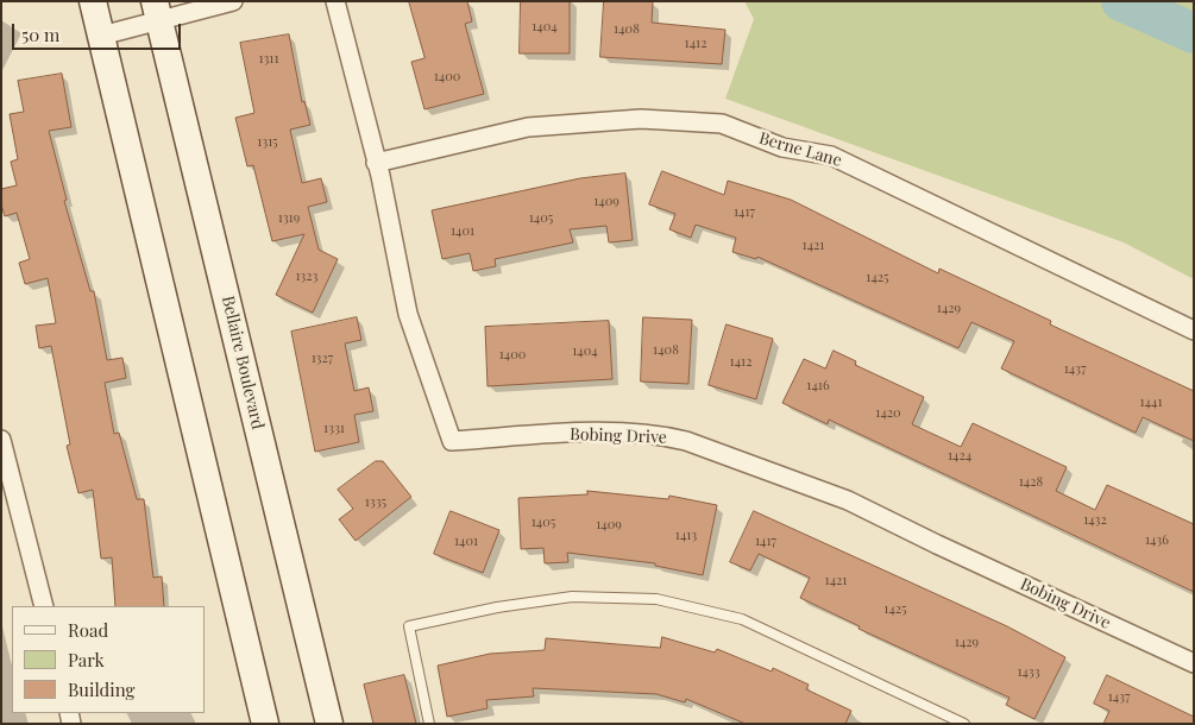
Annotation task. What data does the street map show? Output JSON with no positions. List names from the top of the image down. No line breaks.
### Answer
{"streets":{"main road":["Bellaire Boulevard"],"street":["Berne Lane","Bobing Drive"]},"crossings":[["Berne Lane","Bobing Drive"]],"house_numbers":["1404","1408","1412","1311","1400","1315","1409","1417","1319","1405","1401","1421","1323","1425","1429","1408","1404","1400","1327","1412","1437","1416","1441","1420","1331","1424","1428","1335","1432","1405","1409","1413","1436","1401","1417","1421","1425","1429","1433","1437"],"legend":["Road","Park","Building"],"scale_bar":"50 m"}
